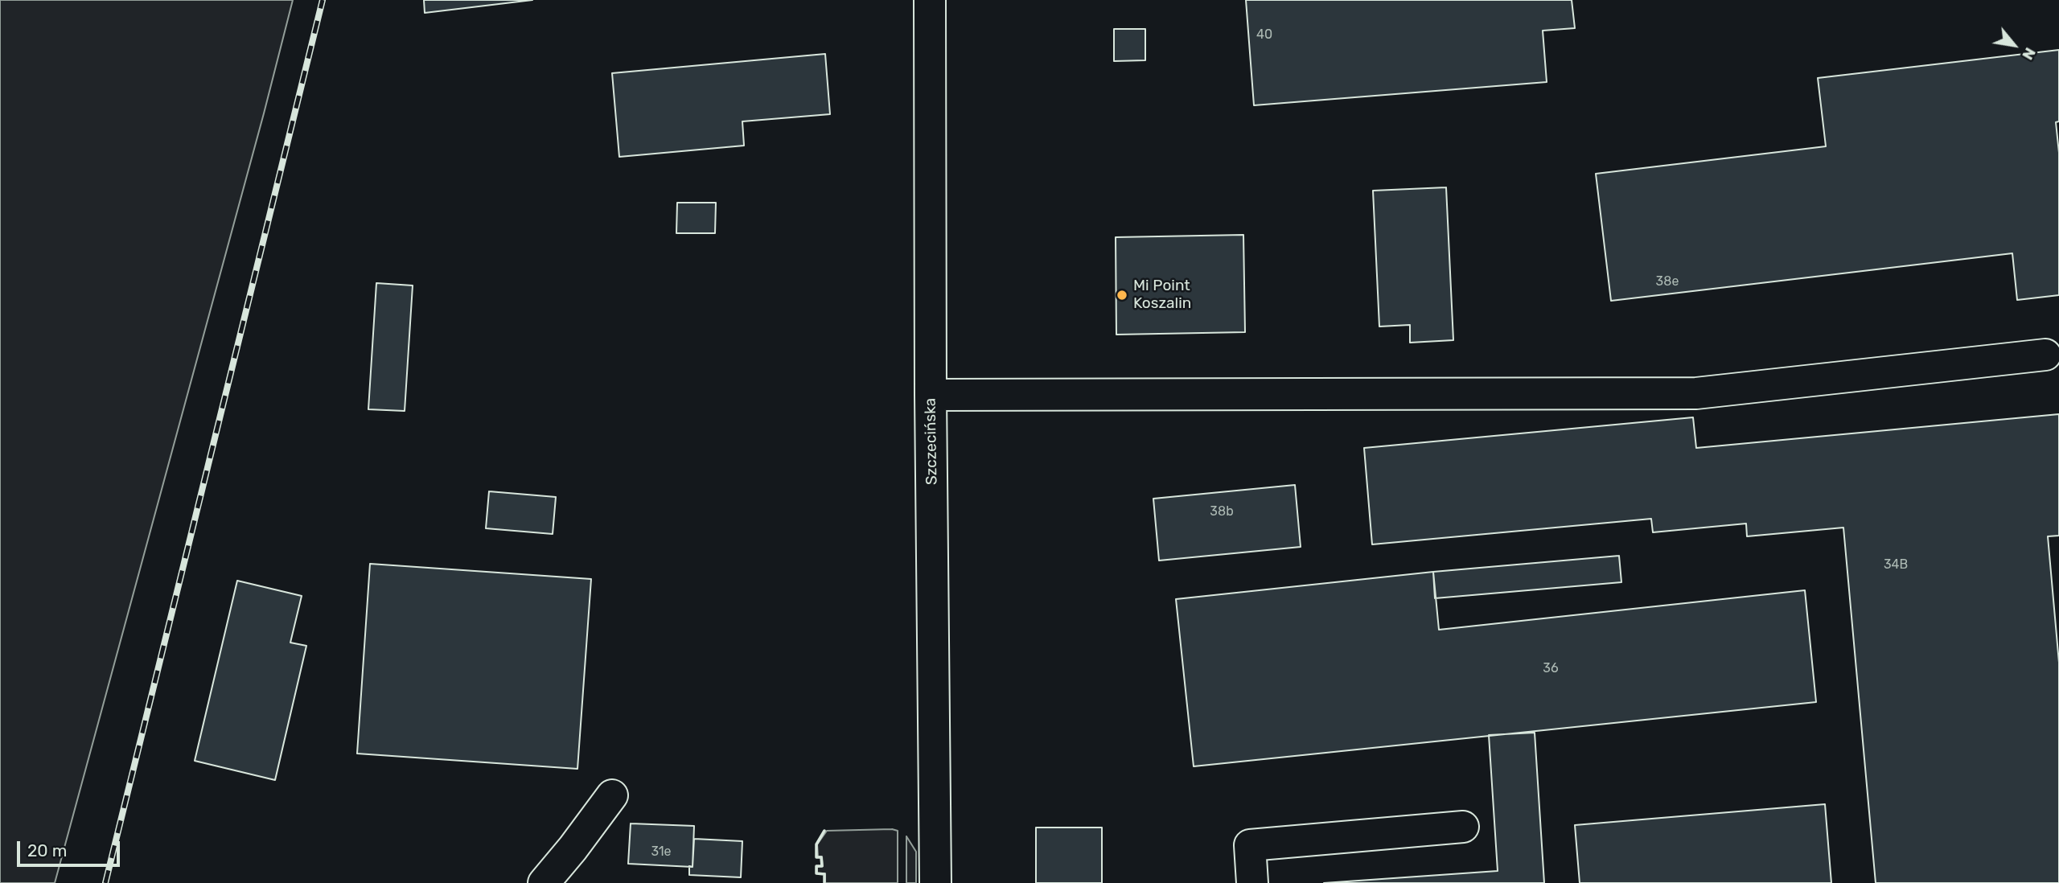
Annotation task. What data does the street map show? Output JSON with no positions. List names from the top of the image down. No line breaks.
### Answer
{"streets":{"street":["Szczecińska"]},"places":["Mi Point Koszalin"],"house_numbers":["40","38e","38b","34B","36","31e"],"scale_bar":"20 m","north":"bottom right"}
